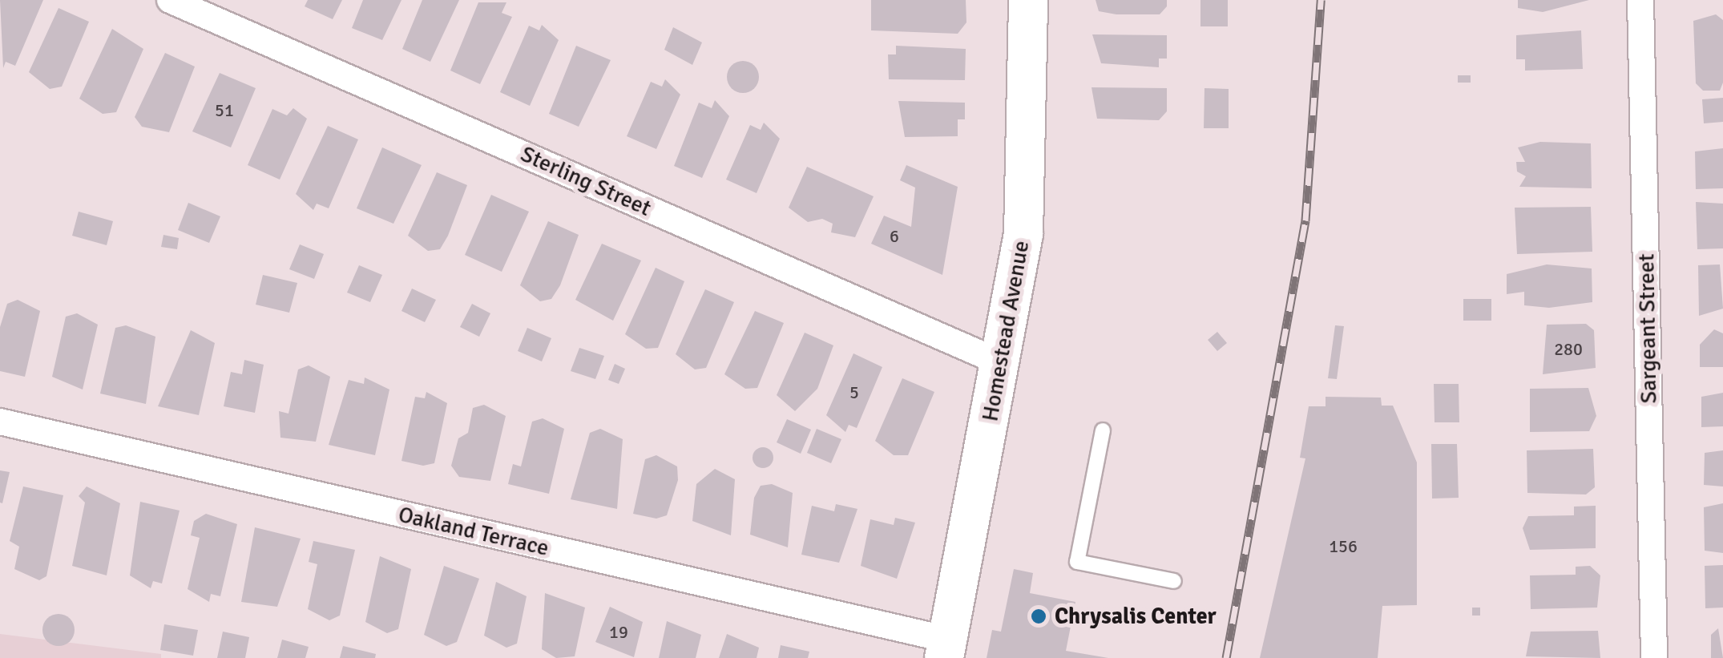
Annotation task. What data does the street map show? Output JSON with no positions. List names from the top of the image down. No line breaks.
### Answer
{"streets":{"main road":["Homestead Avenue"],"street":["Sterling Street","Sargeant Street","Oakland Terrace"]},"crossings":[["Sterling Street","Homestead Avenue"],["Homestead Avenue","Oakland Terrace"]],"places":["Chrysalis Center"],"house_numbers":["51","6","280","5","156","19"]}
